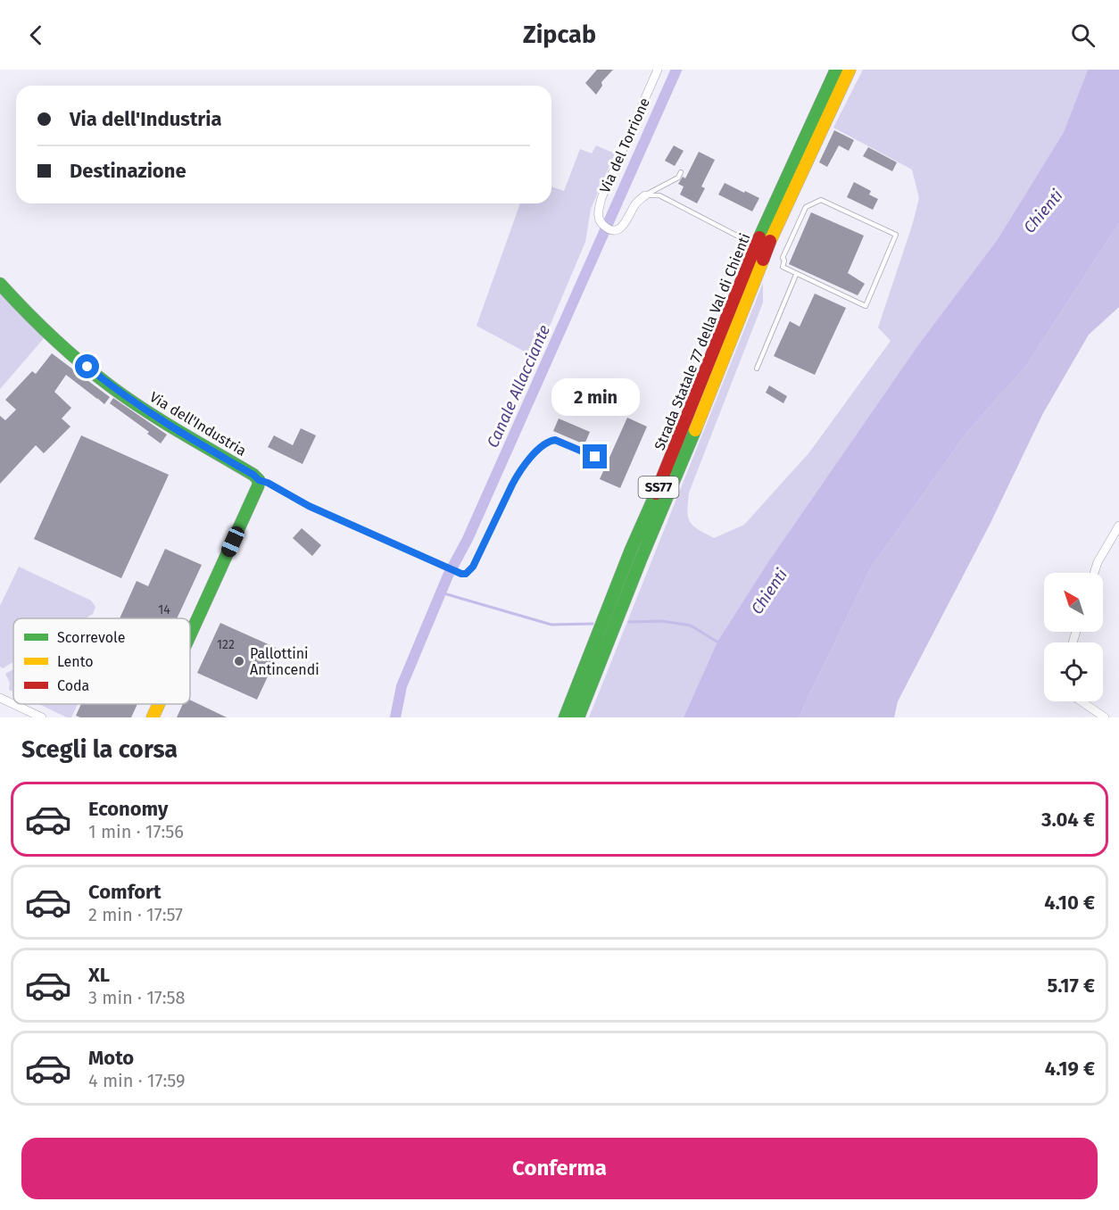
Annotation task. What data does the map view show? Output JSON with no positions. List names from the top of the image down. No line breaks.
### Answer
{"streets":{"main road":["Strada Statale 77 della Val di Chienti","Via dell'Industria","SS77"],"street":["Via del Torrione"]},"water":["Chienti","Canale Allacciante"],"places":["Pallottini Antincendi"],"house_numbers":["14","122"],"legend":["Scorrevole","Lento","Coda"],"north":"top left","page":{"header":"Zipcab","banner":["Via dell'Industria","Destinazione"],"bubble":"2 min","heading":"Scegli la corsa","list":[{"name":"Economy","note":"1 min · 17:56","value":"3.04 €"},{"name":"Comfort","note":"2 min · 17:57","value":"4.10 €"},{"name":"XL","note":"3 min · 17:58","value":"5.17 €"},{"name":"Moto","note":"4 min · 17:59","value":"4.19 €"}],"buttons":"Conferma"}}
